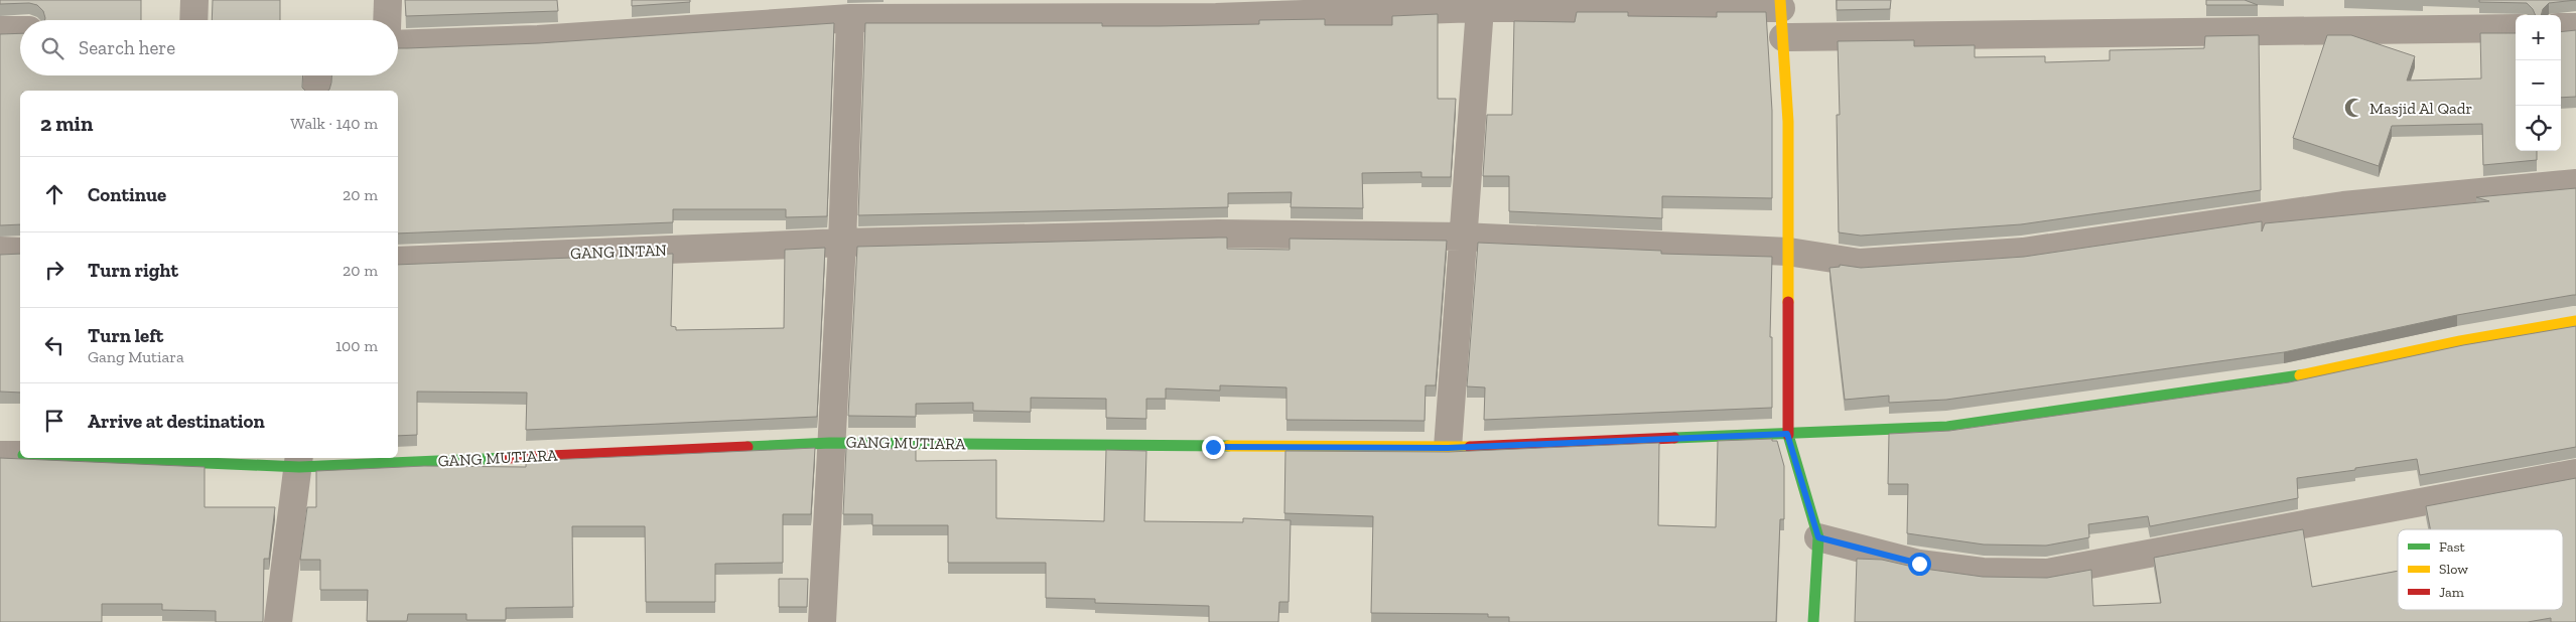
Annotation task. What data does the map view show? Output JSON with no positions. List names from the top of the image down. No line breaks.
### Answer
{"streets":{"street":["GANG INTAN","GANG MUTIARA"]},"places":{"mosque":["Masjid Al Qadr"]},"legend":["Fast","Slow","Jam"],"page":{"map_buttons":["+","−"],"search":"Search here","heading":["2 min","Walk · 140 m"],"list":[["Continue","20 m"],["Turn right","20 m"],["Turn left","Gang Mutiara","100 m"],"Arrive at destination"]}}
